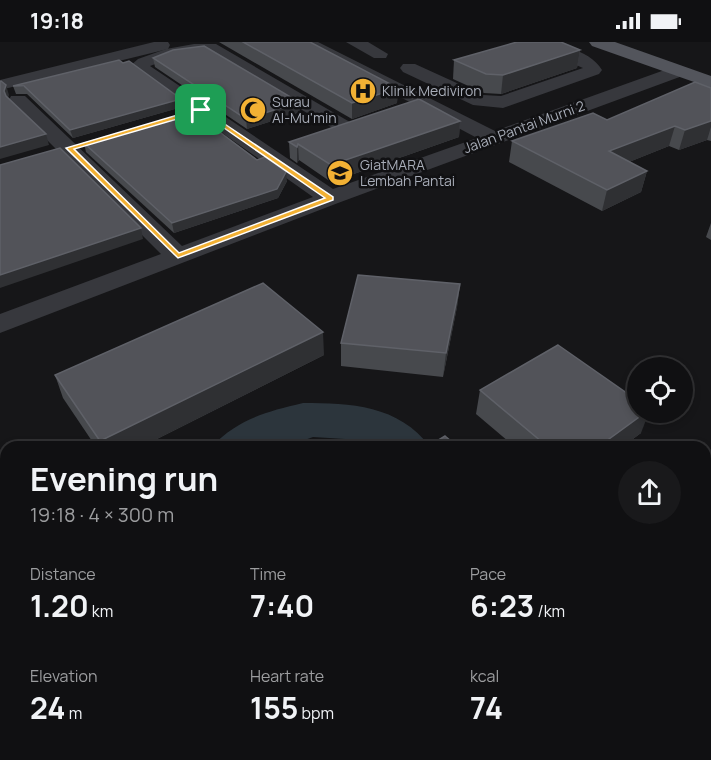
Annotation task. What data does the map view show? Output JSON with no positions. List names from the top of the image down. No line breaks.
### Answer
{"streets":{"street":["Jalan Pantai Murni 2"]},"places":{"hospital":["Klinik Mediviron"],"mosque":["Surau Al-Mu'min"],"school or university":["GiatMARA Lembah Pantai"]},"page":{"status":"19:18","heading":["Evening run","19:18 · 4 × 300 m"],"stats":[["Distance","1.20 km"],["Time","7:40"],["Pace","6:23 /km"],["Elevation","24 m"],["Heart rate","155 bpm"],["kcal","74"]]}}
